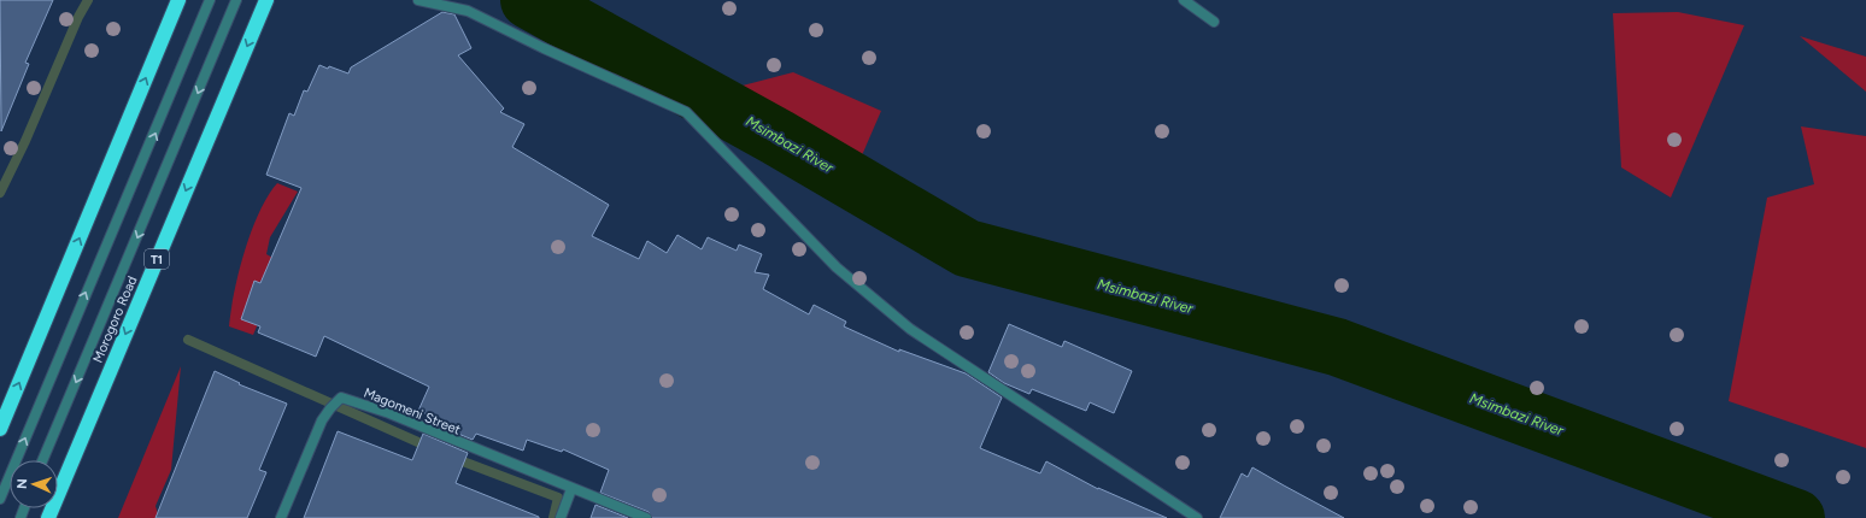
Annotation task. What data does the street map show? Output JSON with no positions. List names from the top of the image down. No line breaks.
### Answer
{"streets":{"highway":["T1","Morogoro Road"],"street":["Magomeni Street"]},"water":["Msimbazi River"],"north":"left"}
